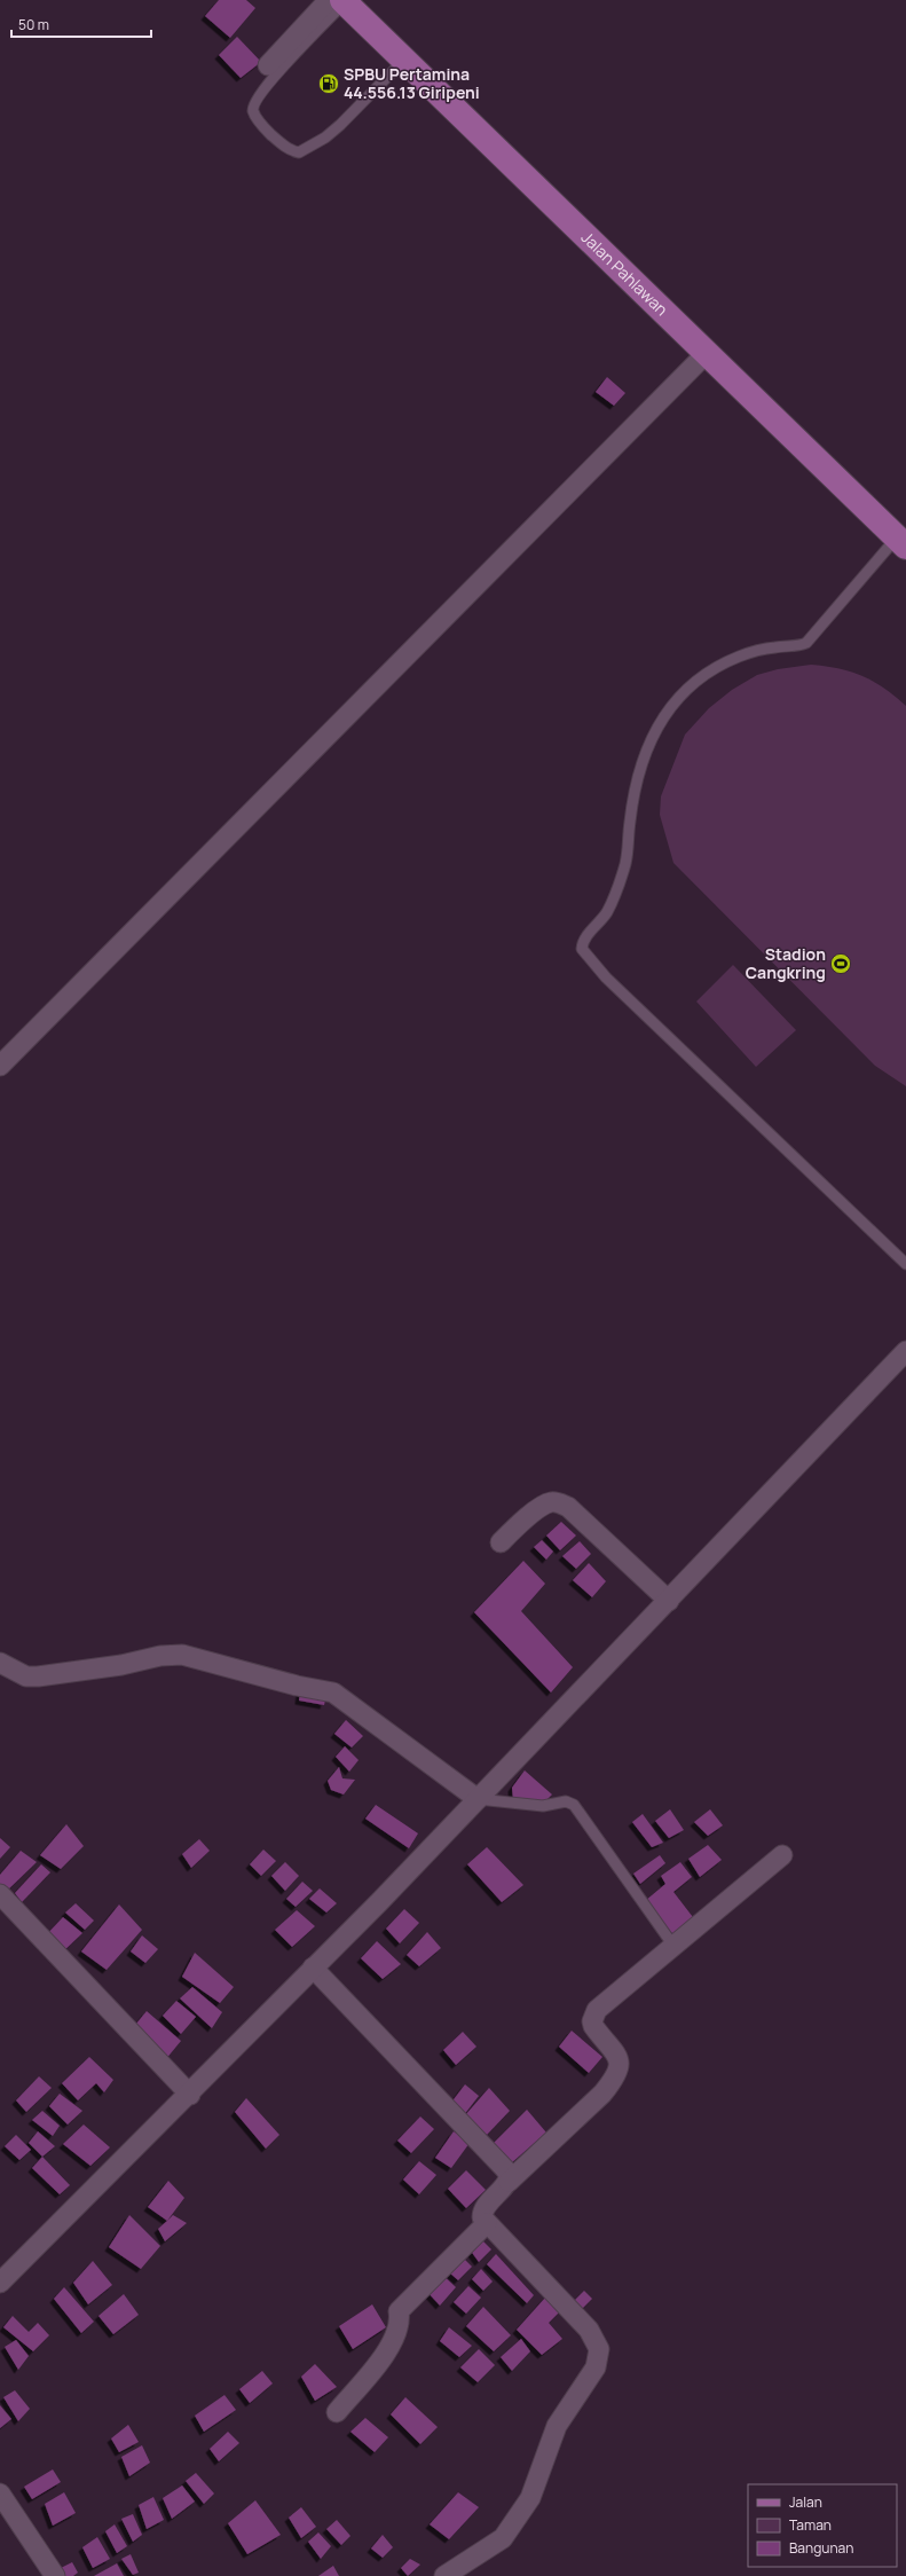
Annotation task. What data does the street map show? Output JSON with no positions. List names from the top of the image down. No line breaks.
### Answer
{"streets":{"main road":["Jalan Pahlawan"]},"places":{"fuel station":["SPBU Pertamina 44.556.13 Giripeni"],"sports":["Stadion Cangkring"]},"legend":["Jalan","Taman","Bangunan"],"scale_bar":"50 m"}
